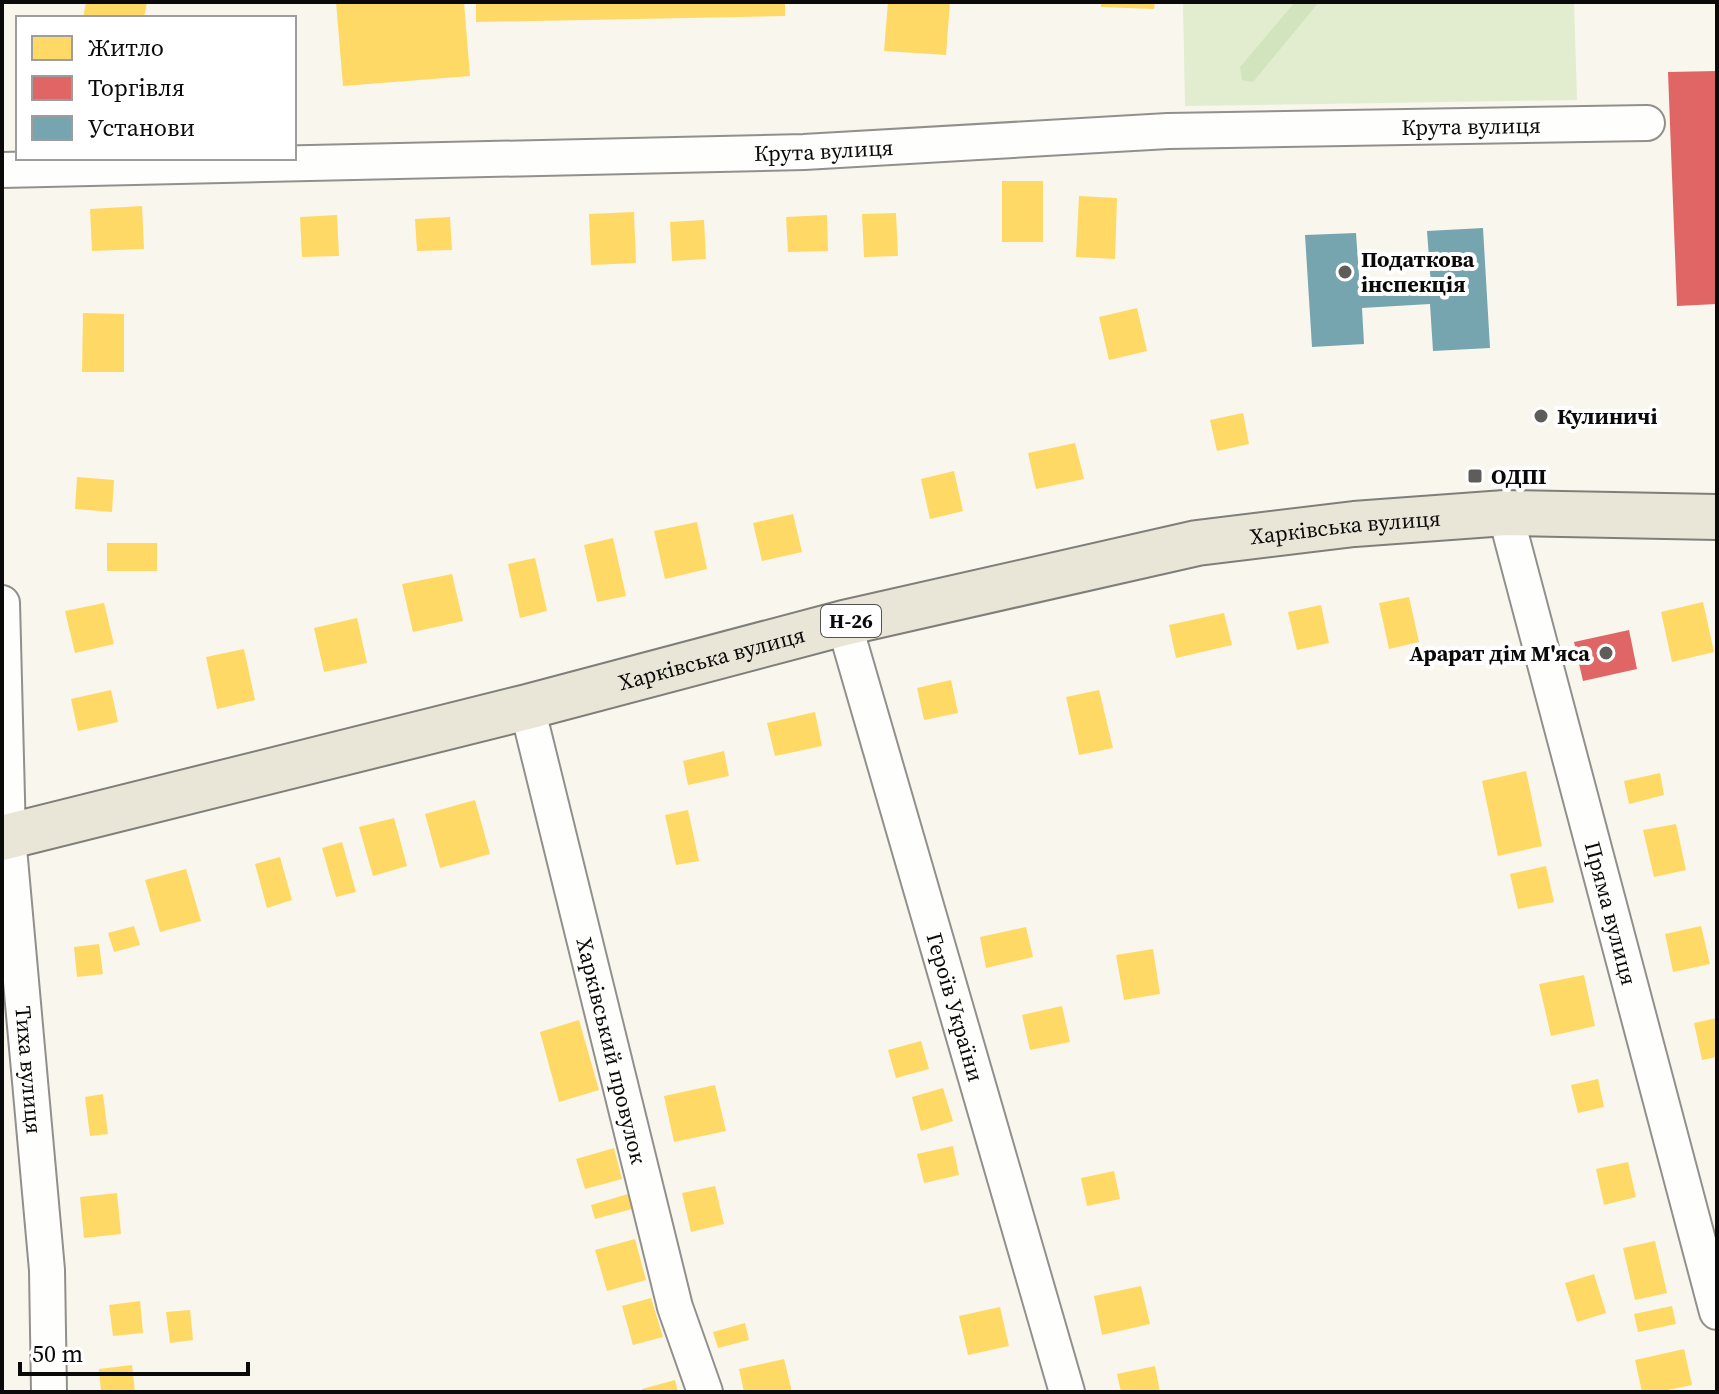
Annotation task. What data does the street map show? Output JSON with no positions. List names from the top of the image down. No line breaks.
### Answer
{"streets":{"main road":["Харківська вулиця","Н-26"],"street":["Крута вулиця","Пряма вулиця","Героїв України","Харківський провулок","Тиха вулиця"]},"crossings":[["Харківська вулиця","Пряма вулиця"],["Харківська вулиця","Героїв України"],["Харківська вулиця","Харківський провулок"],["Харківська вулиця","Тиха вулиця"]],"places":{"other":["Податкова інспекція","Кулиничі","Арарат дім М'яса"],"transit":["ОДПІ"]},"legend":["Житло","Торгівля","Установи"],"scale_bar":"50 m"}
